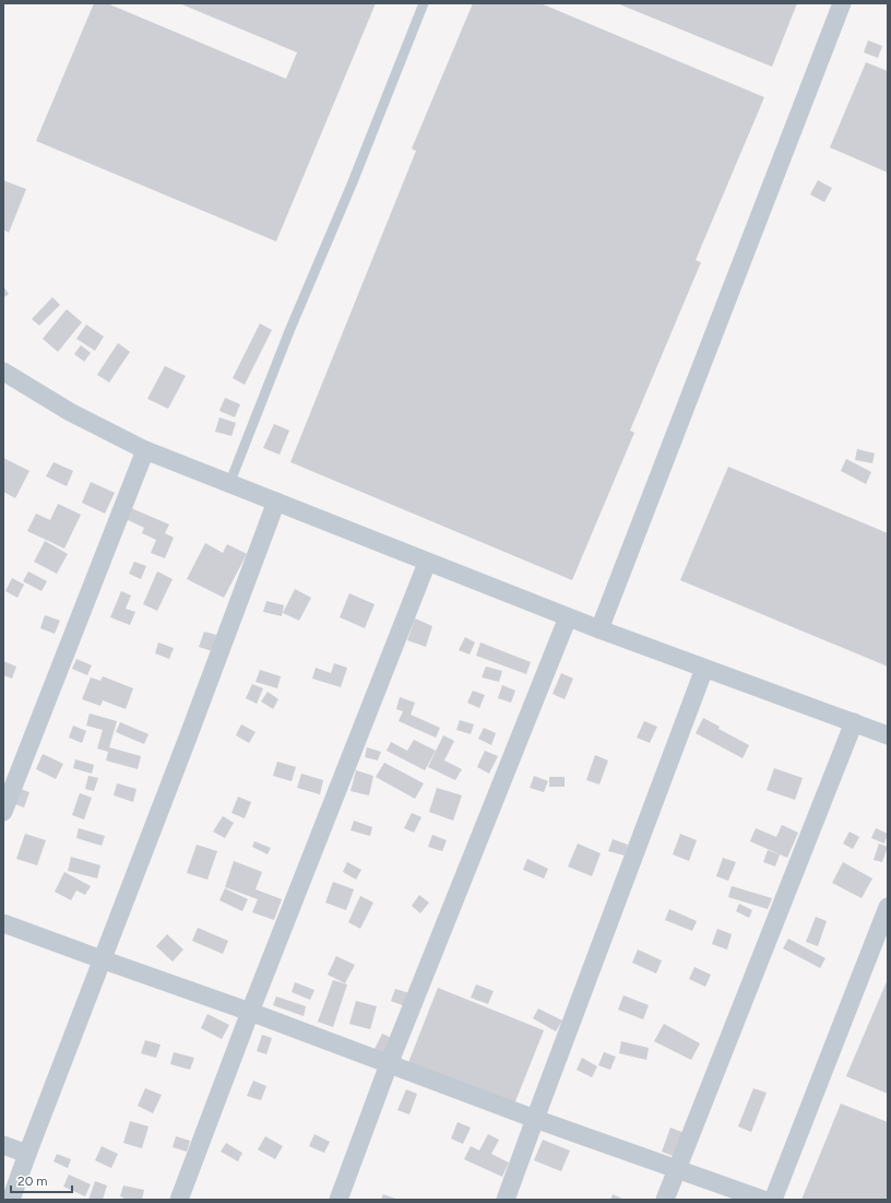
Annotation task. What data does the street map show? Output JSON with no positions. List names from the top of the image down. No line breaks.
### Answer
{"scale_bar":"20 m"}
